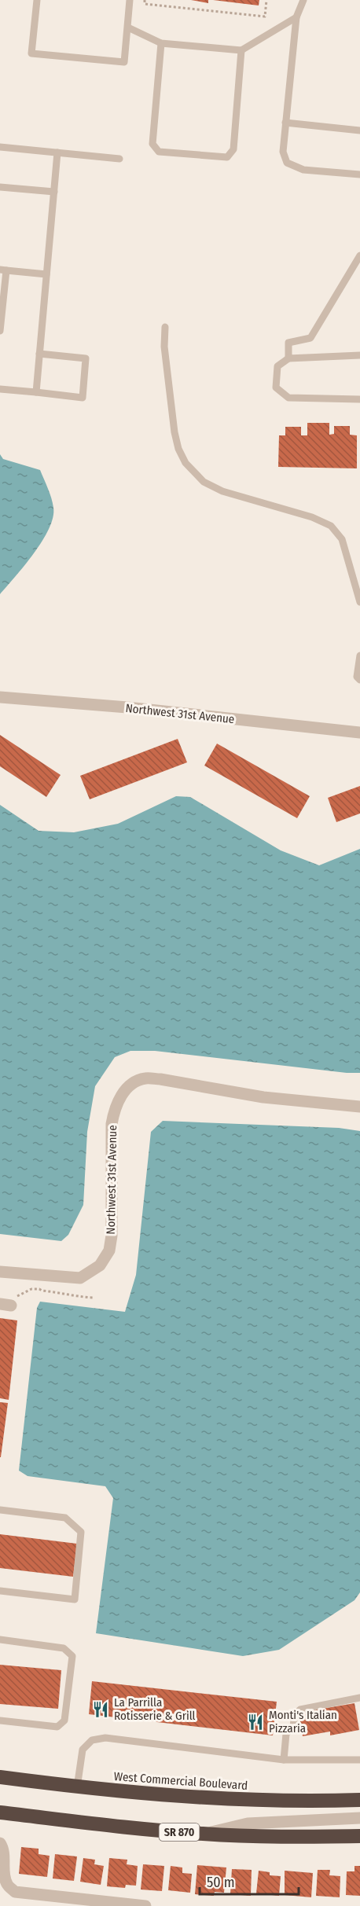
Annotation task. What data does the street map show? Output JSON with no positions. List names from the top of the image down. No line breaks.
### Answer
{"streets":{"highway":["West Commercial Boulevard","SR 870"],"street":["Northwest 31st Avenue"]},"places":{"restaurant":["La Parrilla Rotisserie & Grill","Monti's Italian Pizzaria"]},"scale_bar":"50 m"}
